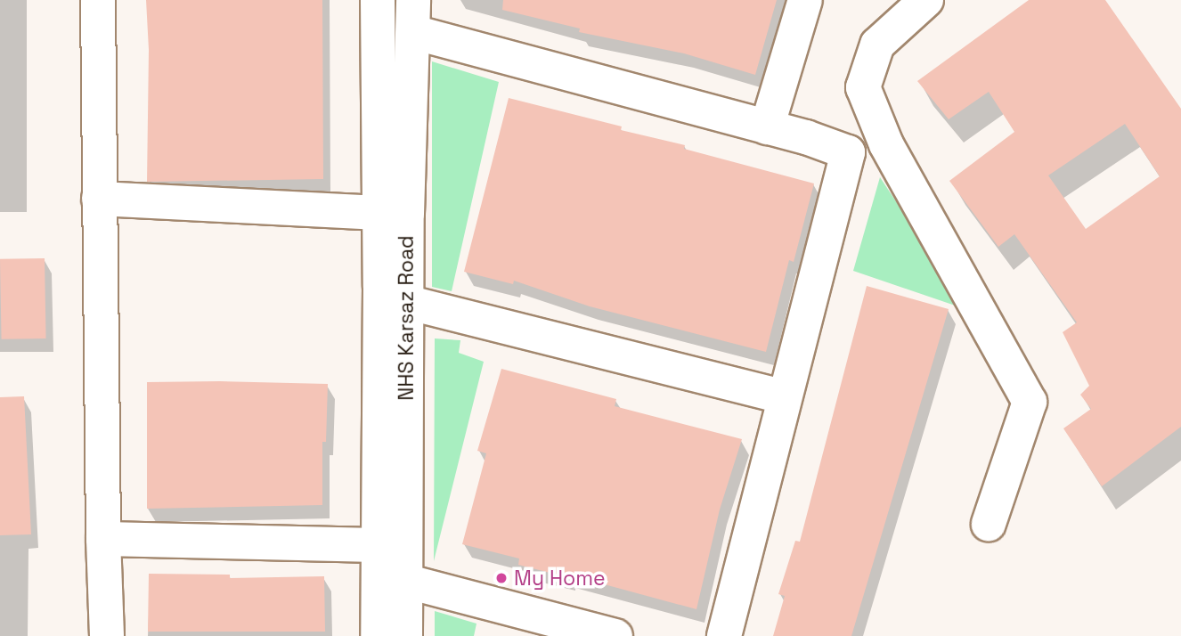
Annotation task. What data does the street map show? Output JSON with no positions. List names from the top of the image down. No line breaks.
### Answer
{"streets":{"street":["NHS Karsaz Road"]},"places":["My Home"]}
